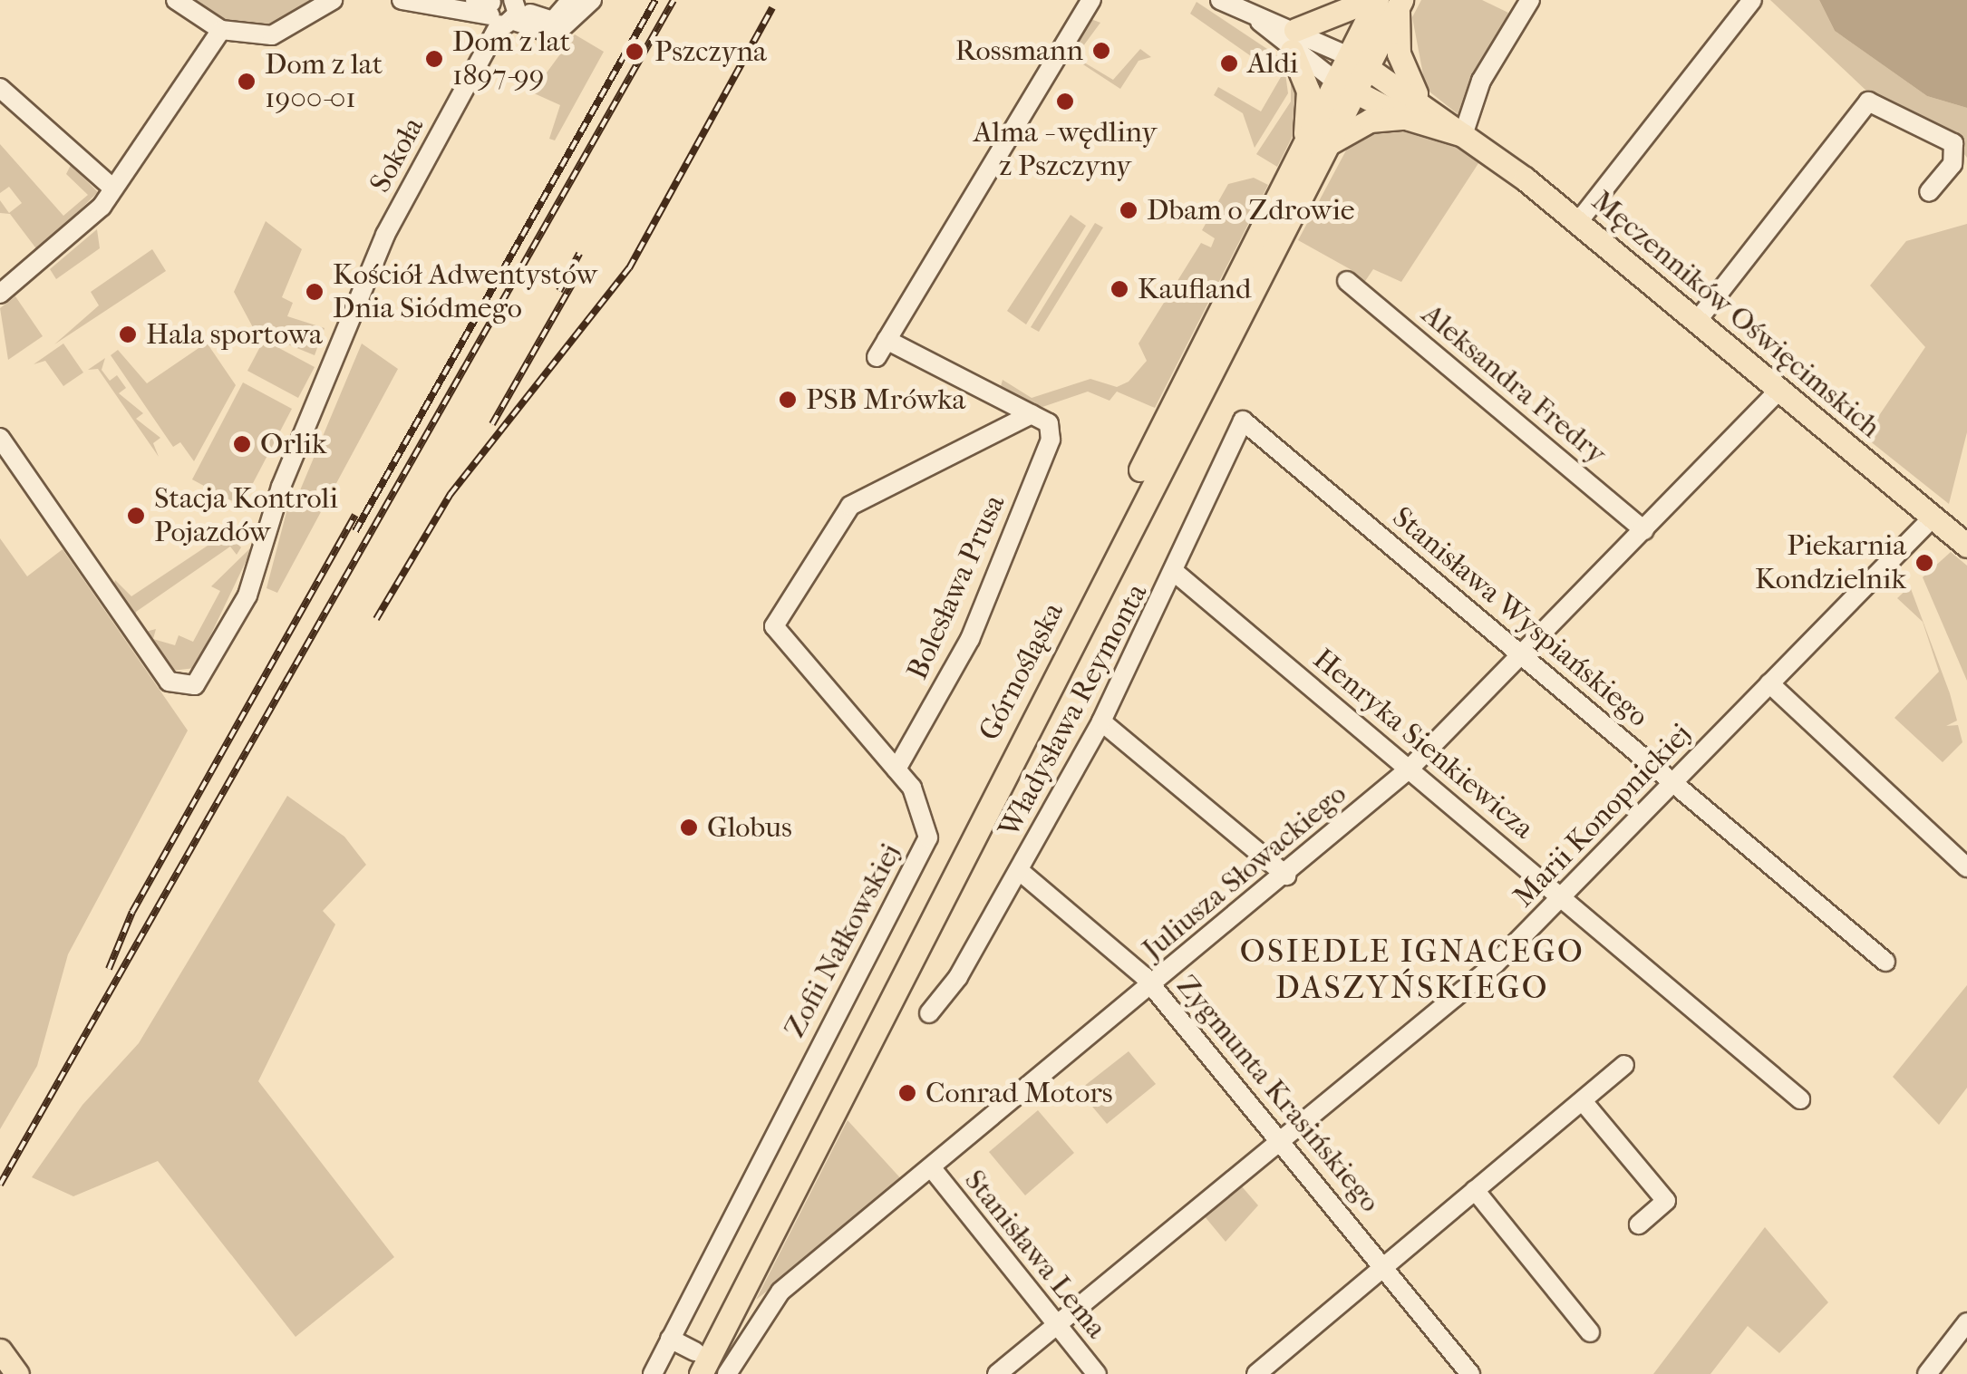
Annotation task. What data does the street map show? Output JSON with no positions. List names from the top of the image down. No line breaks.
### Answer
{"streets":{"main road":["Męczenników Oświęcimskich","Górnośląska"],"street":["Sokoła","Aleksandra Fredry","Bolesława Prusa","Stanisława Wyspiańskiego","Władysława Reymonta","Henryka Sienkiewicza","Marii Konopnickiej","Juliusza Słowackiego","Zofii Nałkowskiej","Zygmunta Krasińskiego","Stanisława Lema"]},"crossings":[["Męczenników Oświęcimskich","Górnośląska"],["Męczenników Oświęcimskich","Marii Konopnickiej"],["Męczenników Oświęcimskich","Juliusza Słowackiego"],["Aleksandra Fredry","Juliusza Słowackiego"],["Bolesława Prusa","Zofii Nałkowskiej"],["Stanisława Wyspiańskiego","Władysława Reymonta"],["Stanisława Wyspiańskiego","Marii Konopnickiej"],["Stanisława Wyspiańskiego","Juliusza Słowackiego"],["Władysława Reymonta","Henryka Sienkiewicza"],["Władysława Reymonta","Zygmunta Krasińskiego"],["Henryka Sienkiewicza","Marii Konopnickiej"],["Henryka Sienkiewicza","Juliusza Słowackiego"],["Marii Konopnickiej","Zygmunta Krasińskiego"],["Marii Konopnickiej","Stanisława Lema"],["Juliusza Słowackiego","Zygmunta Krasińskiego"],["Juliusza Słowackiego","Stanisława Lema"]],"districts":["OSIEDLE IGNACEGO DASZYŃSKIEGO"],"places":["Rossmann","Pszczyna","Dom z lat 1897-99","Aldi","Dom z lat 1900-01","Alma - wędliny z Pszczyny","Dbam o Zdrowie","Kaufland","Kościół Adwentystów Dnia Siódmego","Hala sportowa","PSB Mrówka","Orlik","Stacja Kontroli Pojazdów","Piekarnia Kondzielnik","Globus","Conrad Motors"]}
